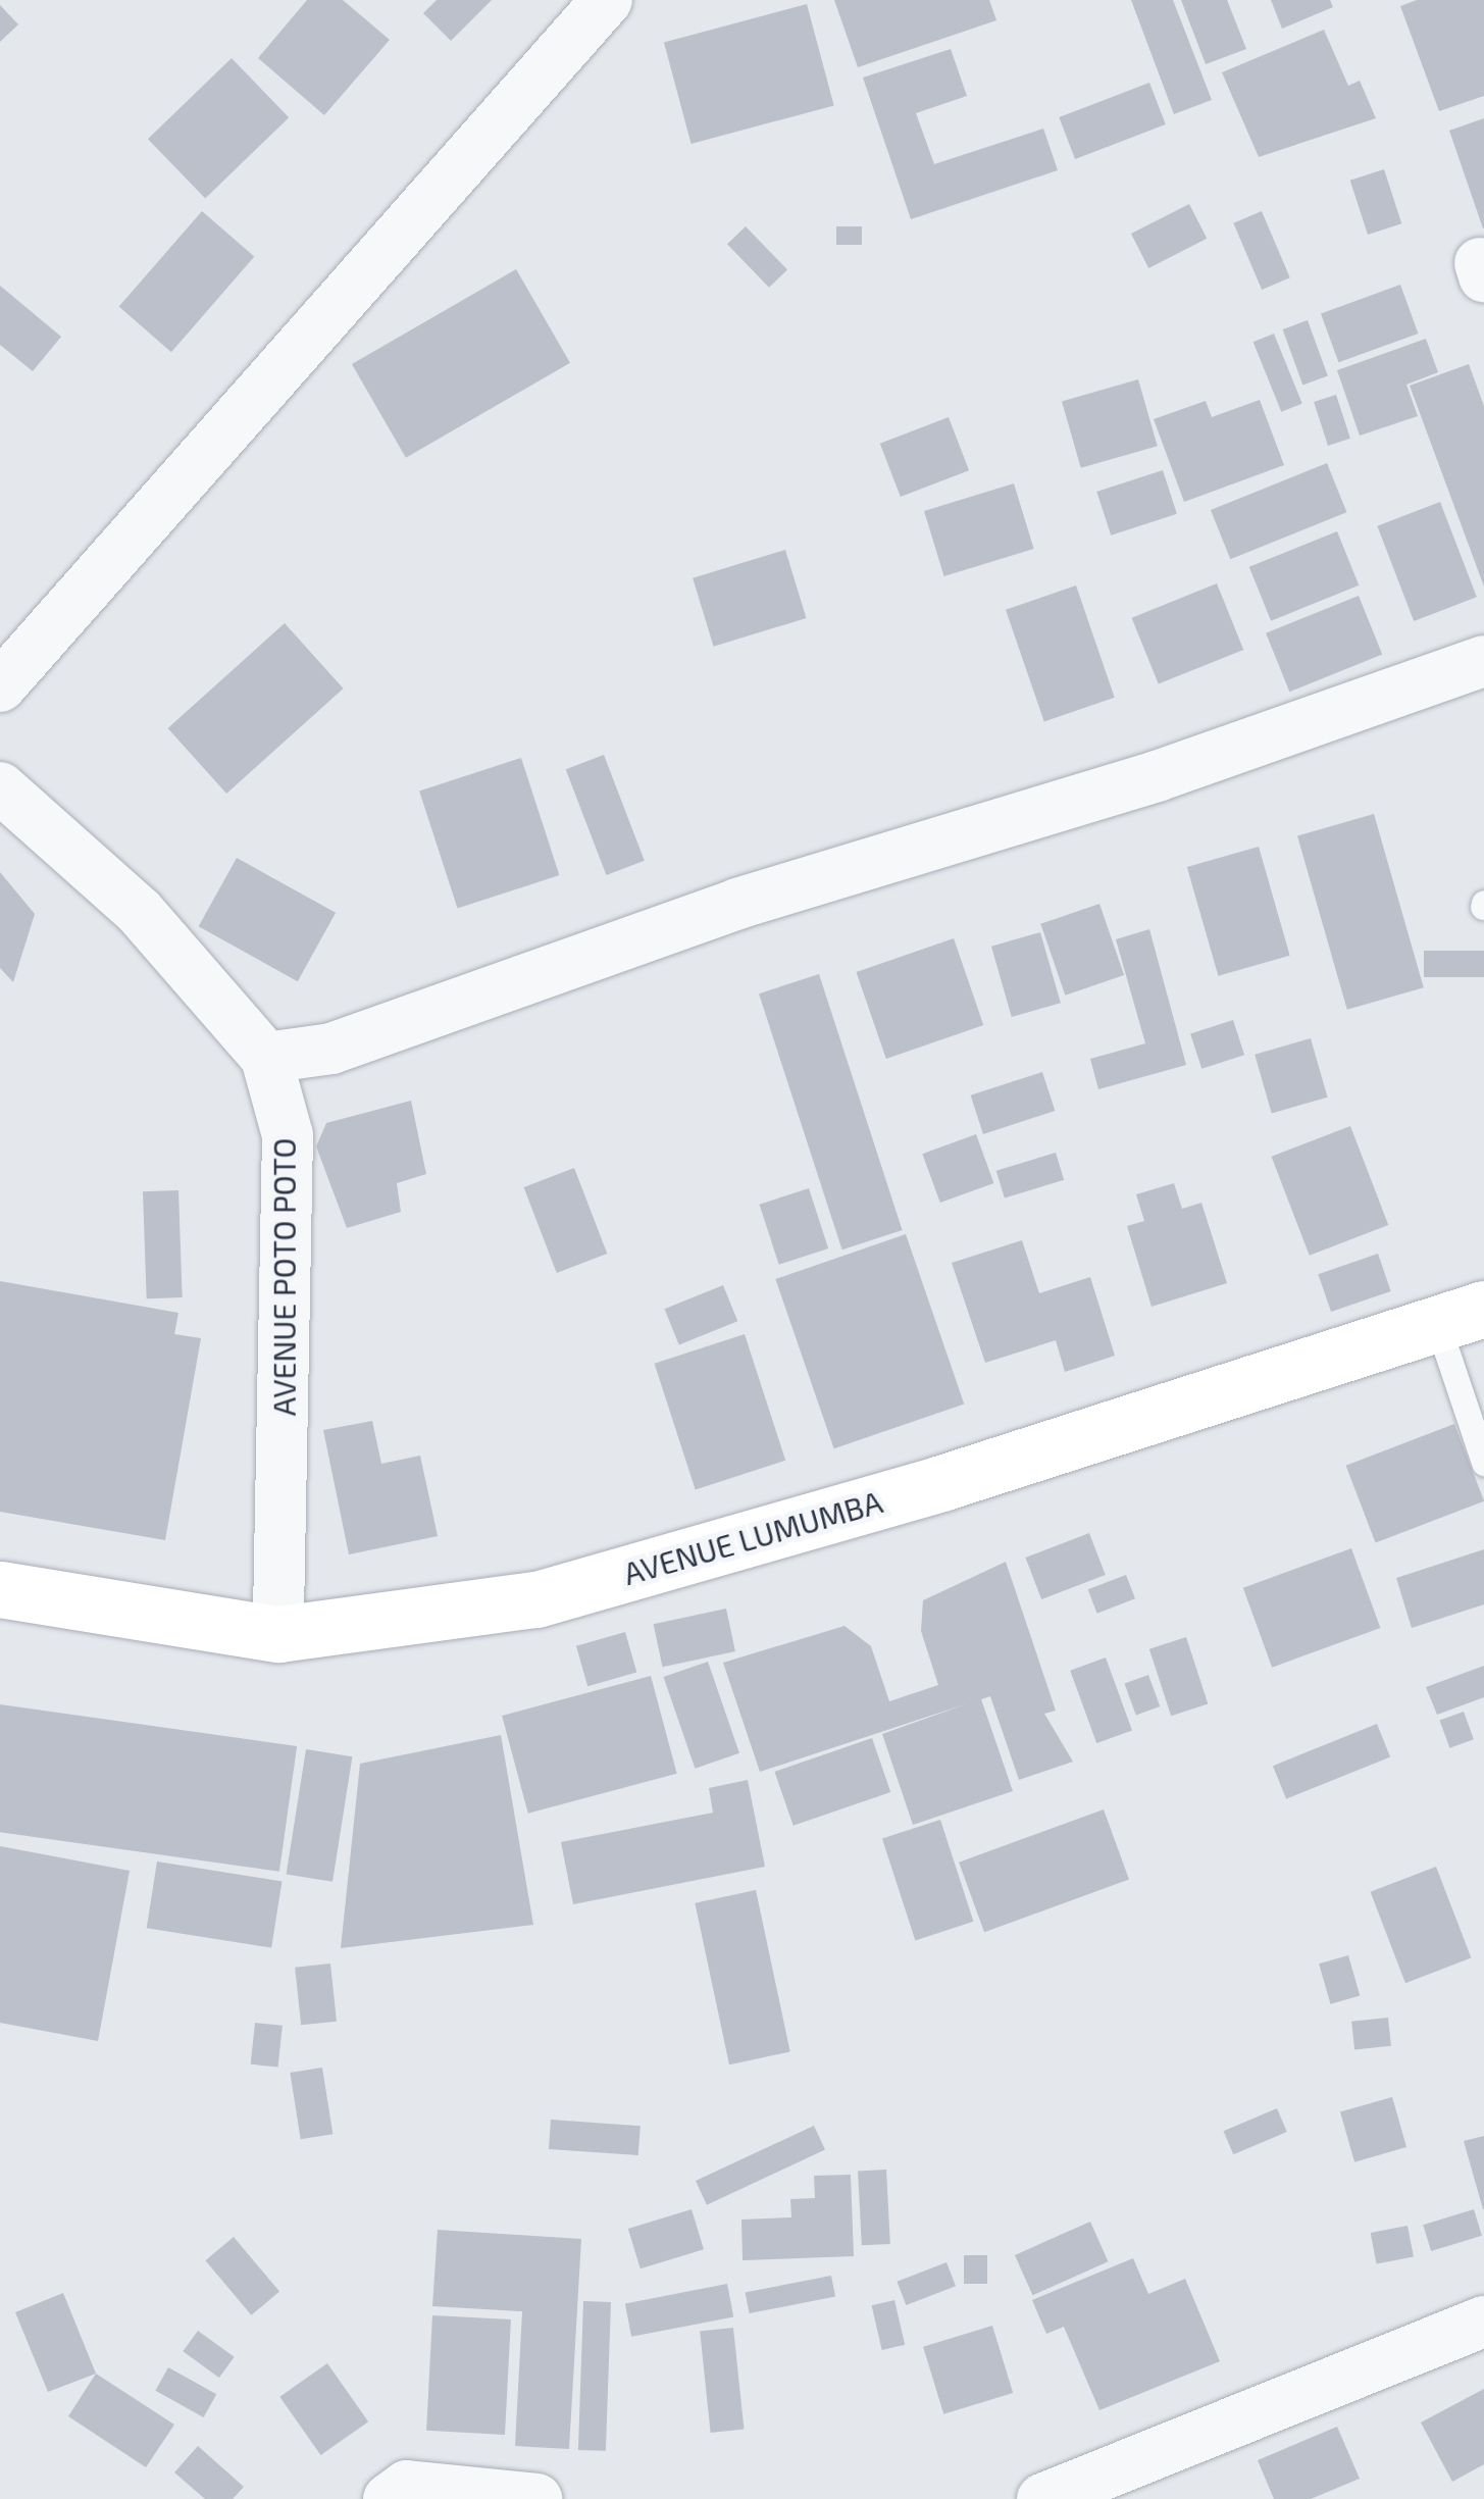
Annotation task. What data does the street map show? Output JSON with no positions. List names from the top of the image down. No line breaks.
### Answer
{"streets":{"main road":["AVENUE LUMUMBA"],"street":["AVENUE POTO POTO"]},"crossings":[["AVENUE POTO POTO","AVENUE LUMUMBA"]]}
